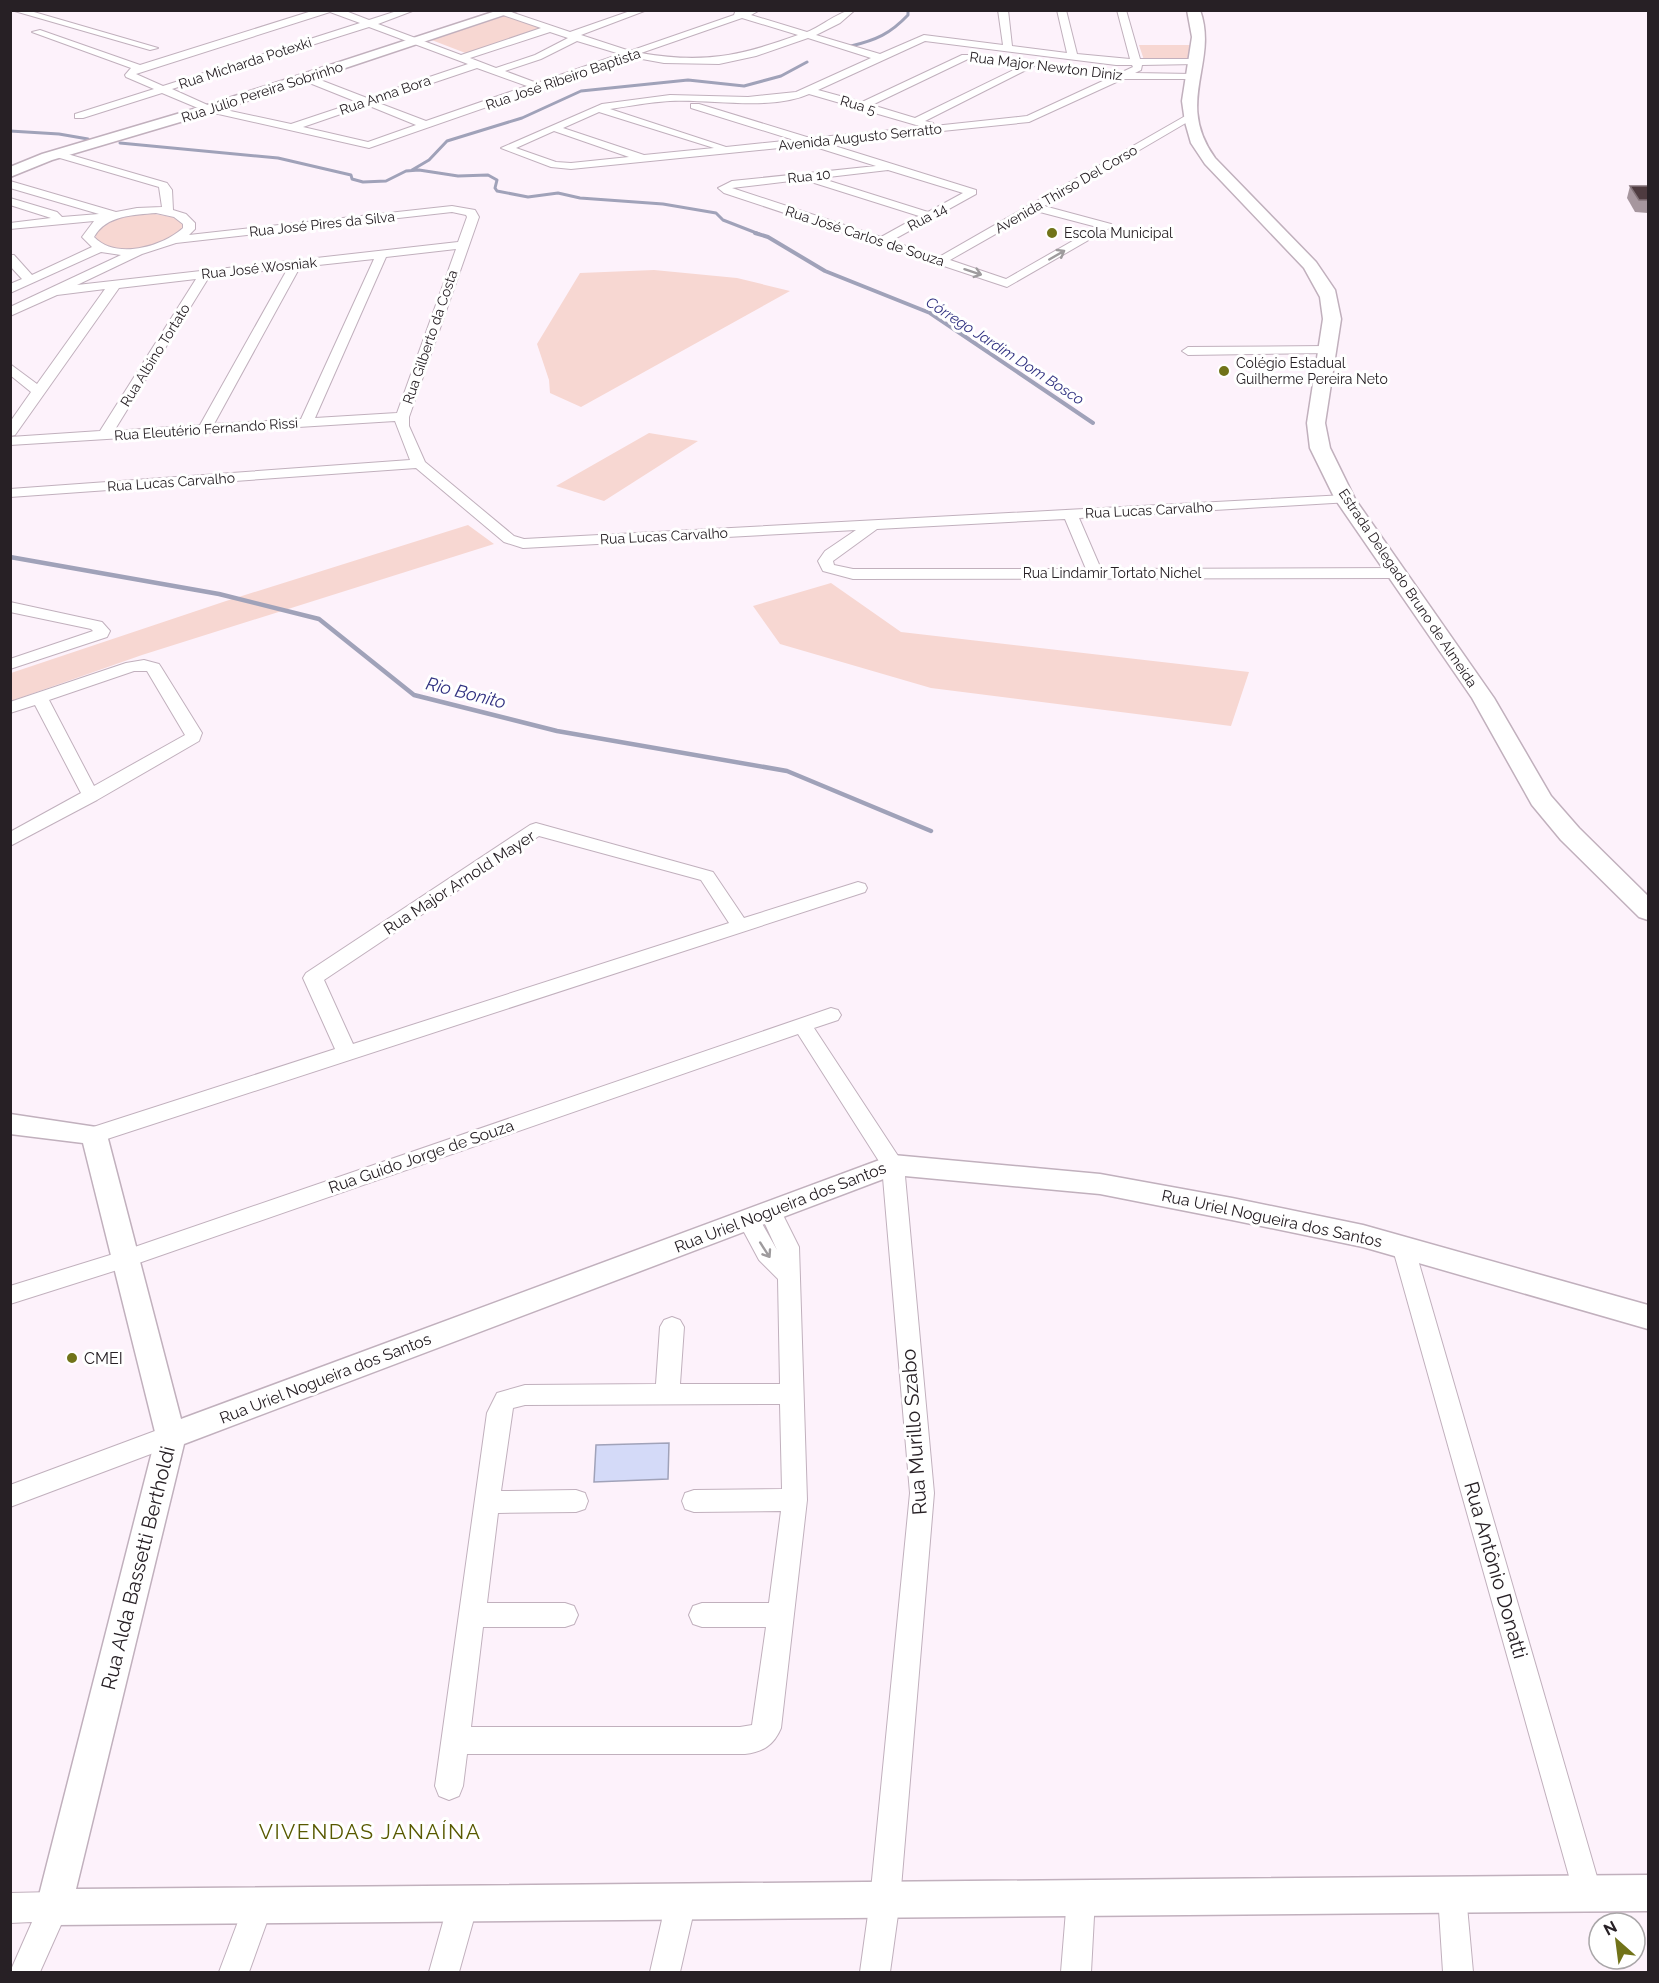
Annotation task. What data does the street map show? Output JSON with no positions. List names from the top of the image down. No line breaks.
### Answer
{"streets":{"main road":["Rua Júlio Pereira Sobrinho","Estrada Delegado Bruno de Almeida"],"street":["Rua Micharda Potexki","Rua Major Newton Diniz","Rua José Ribeiro Baptista","Rua Anna Bora","Rua 5","Avenida Augusto Serratto","Rua 10","Avenida Thirso Del Corso","Rua 14","Rua José Pires da Silva","Rua José Carlos de Souza","Rua José Wosniak","Rua Gilberto da Costa","Rua Albino Tortato","Rua Eleutério Fernando Rissi","Rua Lucas Carvalho","Rua Lindamir Tortato Nichel","Rua Major Arnold Mayer","Rua Guido Jorge de Souza","Rua Uriel Nogueira dos Santos","Rua Murillo Szabo","Rua Alda Bassetti Bertholdi","Rua Antônio Donatti"]},"crossings":[["Rua Major Newton Diniz","Rua 5"],["Rua Major Newton Diniz","Avenida Augusto Serratto"],["Rua Major Newton Diniz","Estrada Delegado Bruno de Almeida"],["Rua José Ribeiro Baptista","Rua Anna Bora"],["Rua 5","Avenida Augusto Serratto"],["Rua 10","Rua 14"],["Rua 10","Rua José Carlos de Souza"],["Avenida Thirso Del Corso","Rua José Carlos de Souza"],["Avenida Thirso Del Corso","Estrada Delegado Bruno de Almeida"],["Rua 14","Rua José Carlos de Souza"],["Rua José Pires da Silva","Rua Gilberto da Costa"],["Rua José Wosniak","Rua Gilberto da Costa"],["Rua José Wosniak","Rua Albino Tortato"],["Rua Gilberto da Costa","Rua Eleutério Fernando Rissi"],["Rua Gilberto da Costa","Rua Lucas Carvalho"],["Rua Albino Tortato","Rua Eleutério Fernando Rissi"],["Rua Lucas Carvalho","Rua Lindamir Tortato Nichel"],["Rua Lucas Carvalho","Estrada Delegado Bruno de Almeida"],["Rua Lindamir Tortato Nichel","Estrada Delegado Bruno de Almeida"],["Rua Guido Jorge de Souza","Rua Murillo Szabo"],["Rua Guido Jorge de Souza","Rua Alda Bassetti Bertholdi"],["Rua Uriel Nogueira dos Santos","Rua Murillo Szabo"],["Rua Uriel Nogueira dos Santos","Rua Alda Bassetti Bertholdi"],["Rua Uriel Nogueira dos Santos","Rua Antônio Donatti"]],"districts":["VIVENDAS JANAÍNA"],"water":["Córrego Jardim Dom Bosco","Rio Bonito"],"places":["Escola Municipal","Colégio Estadual Guilherme Pereira Neto","CMEI"],"north":"top left"}
